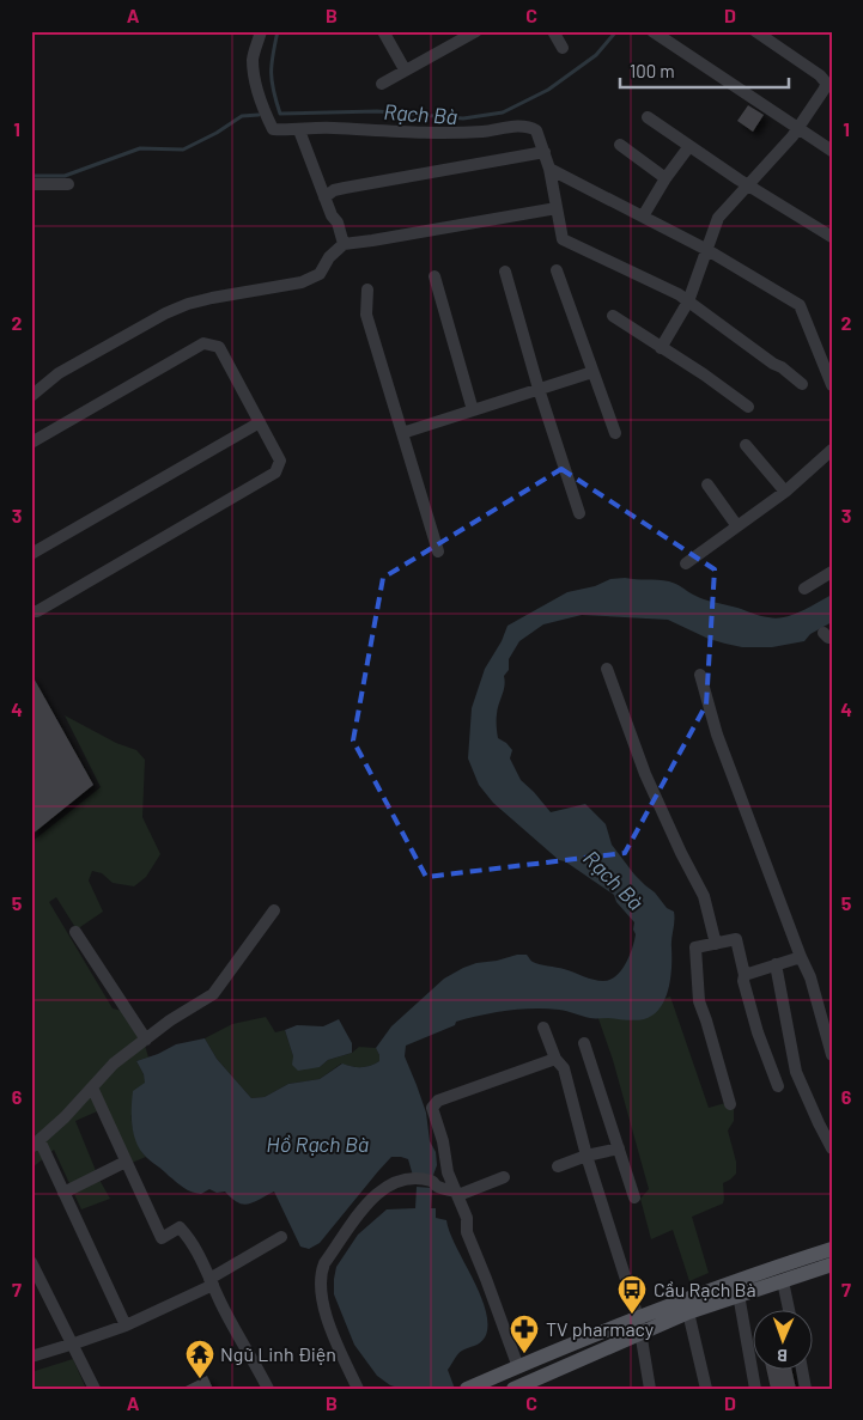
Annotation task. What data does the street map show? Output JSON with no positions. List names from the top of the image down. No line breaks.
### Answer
{"water":["Rạch Bà","Hồ Rạch Bà"],"places":{"bus stop":["Cầu Rạch Bà"],"pharmacy":["TV pharmacy"],"temple":["Ngũ Linh Điện"]},"scale_bar":"100 m","north":"bottom","grid":{"columns":["A","B","C","D"],"rows":["1","2","3","4","5","6","7"]}}
